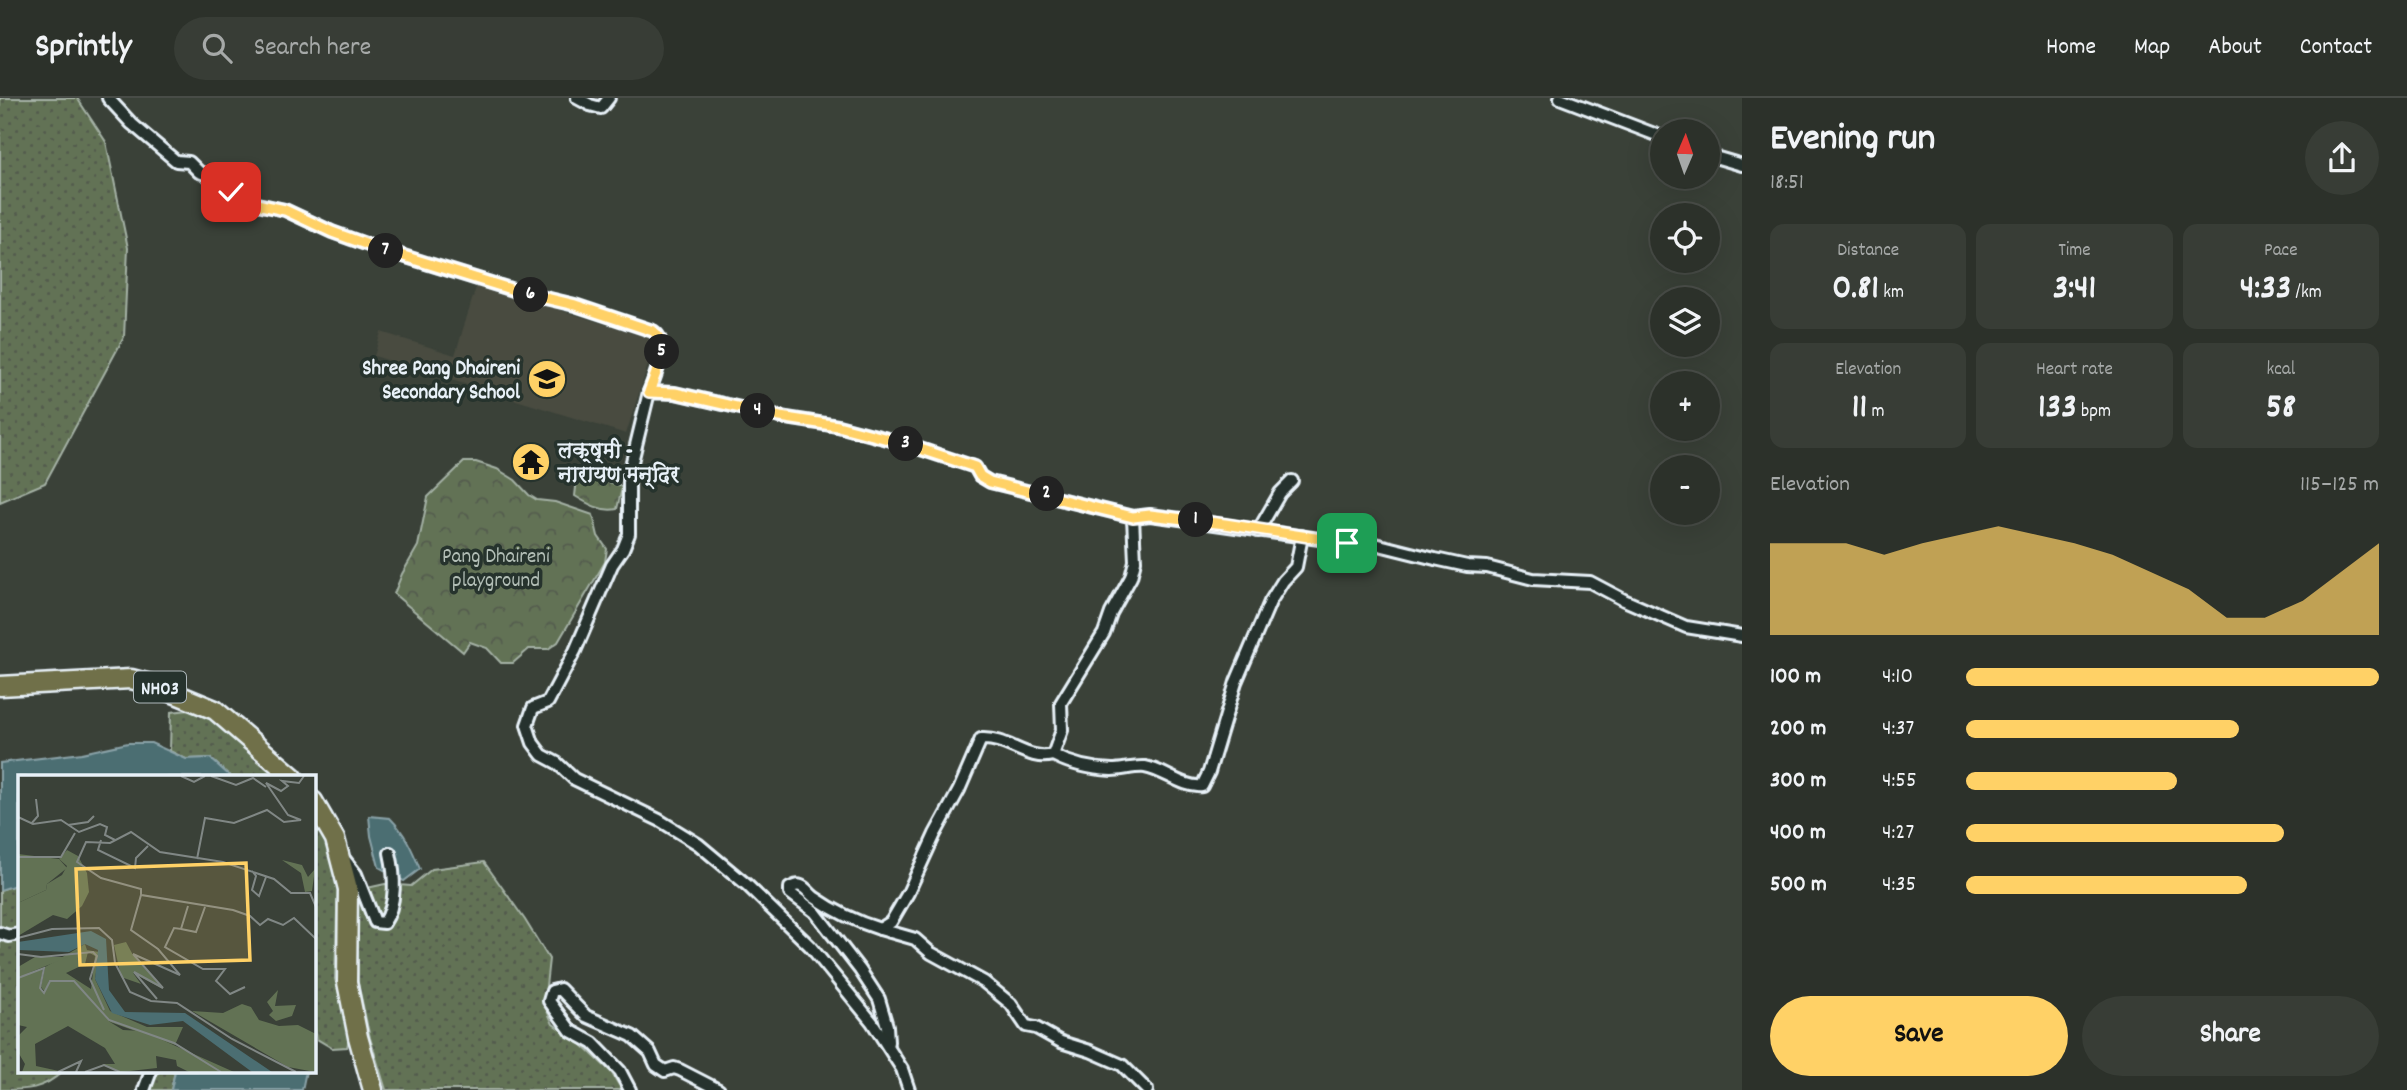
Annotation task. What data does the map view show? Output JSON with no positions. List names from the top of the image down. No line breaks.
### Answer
{"streets":{"highway":["NH03"]},"parks":["Pang Dhaireni playground"],"places":{"school or university":["Shree Pang Dhaireni Secondary School"],"temple":["लक्ष्मी - नारायण मन्दिर"]},"north":"top","page":{"header":"Sprintly","search":"Search here","nav":["Home","Map","About","Contact"],"heading":["Evening run","18:51"],"map_buttons":["+","−"],"stats":[["Distance","0.81 km"],["Time","3:41"],["Pace","4:33 /km"],["Elevation","11 m"],["Heart rate","133 bpm"],["kcal","58"]],"pins":["7","6","5","4","3","2","1"],"chart":["Elevation","115–125 m"],"list":[{"name":"100 m","note":"4:10"},{"name":"200 m","note":"4:37"},{"name":"300 m","note":"4:55"},{"name":"400 m","note":"4:27"},{"name":"500 m","note":"4:35"}],"buttons":["Save","Share"]}}
